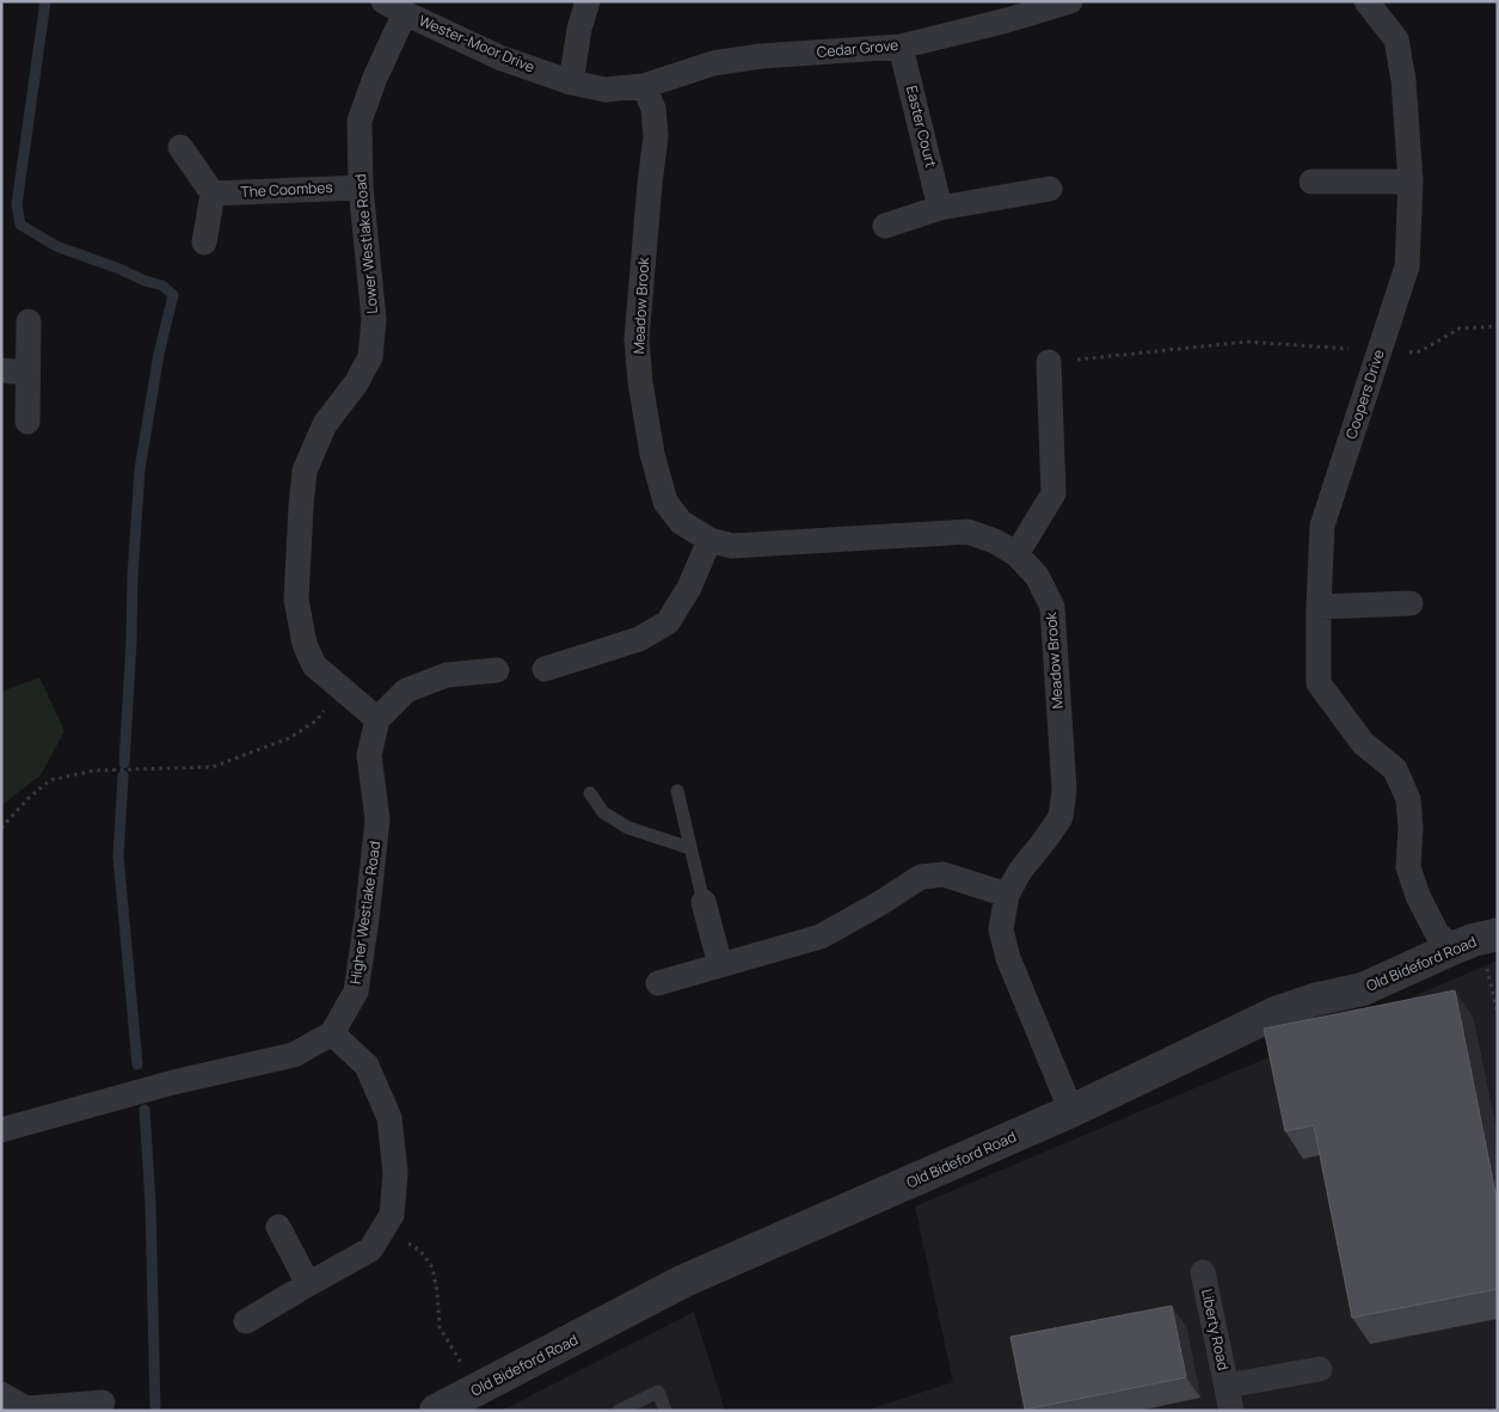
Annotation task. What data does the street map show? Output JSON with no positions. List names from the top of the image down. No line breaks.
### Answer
{"streets":{"street":["Wester-Moor Drive","Cedar Grove","Easter Court","The Coombes","Lower Westlake Road","Meadow Brook","Coopers Drive","Higher Westlake Road","Old Bideford Road","Liberty Road"]},"crossings":[["Wester-Moor Drive","Cedar Grove"],["Wester-Moor Drive","Lower Westlake Road"],["Wester-Moor Drive","Meadow Brook"],["Cedar Grove","Easter Court"],["Cedar Grove","Meadow Brook"],["The Coombes","Lower Westlake Road"],["Lower Westlake Road","Higher Westlake Road"],["Meadow Brook","Old Bideford Road"],["Coopers Drive","Old Bideford Road"]]}
